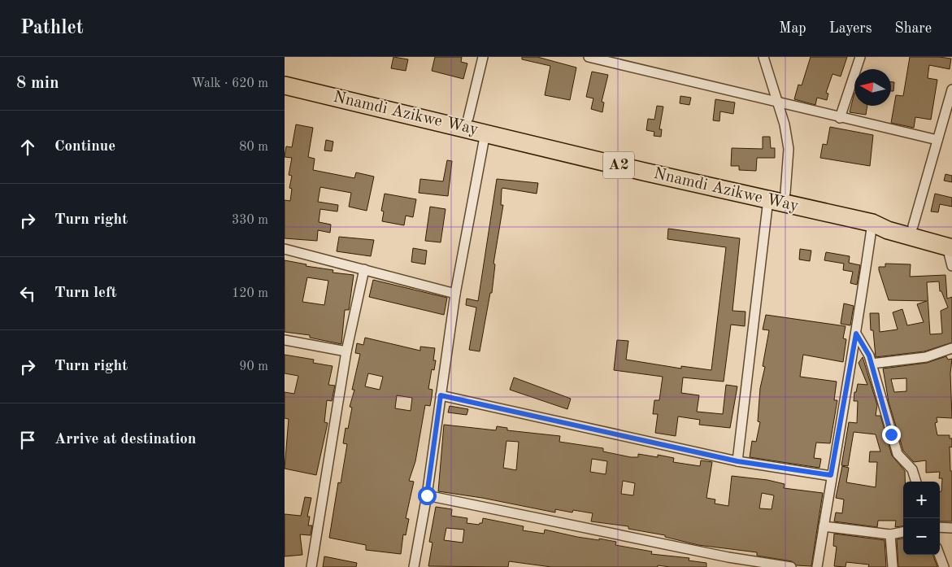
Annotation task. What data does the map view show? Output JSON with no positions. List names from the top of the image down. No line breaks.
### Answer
{"streets":{"highway":["Nnamdi Azikwe Way","A2"]},"north":"left","page":{"header":"Pathlet","nav":["Map","Layers","Share"],"heading":["8 min","Walk · 620 m"],"list":[["Continue","80 m"],["Turn right","330 m"],["Turn left","120 m"],["Turn right","90 m"],"Arrive at destination"],"map_buttons":["+","−"]}}
